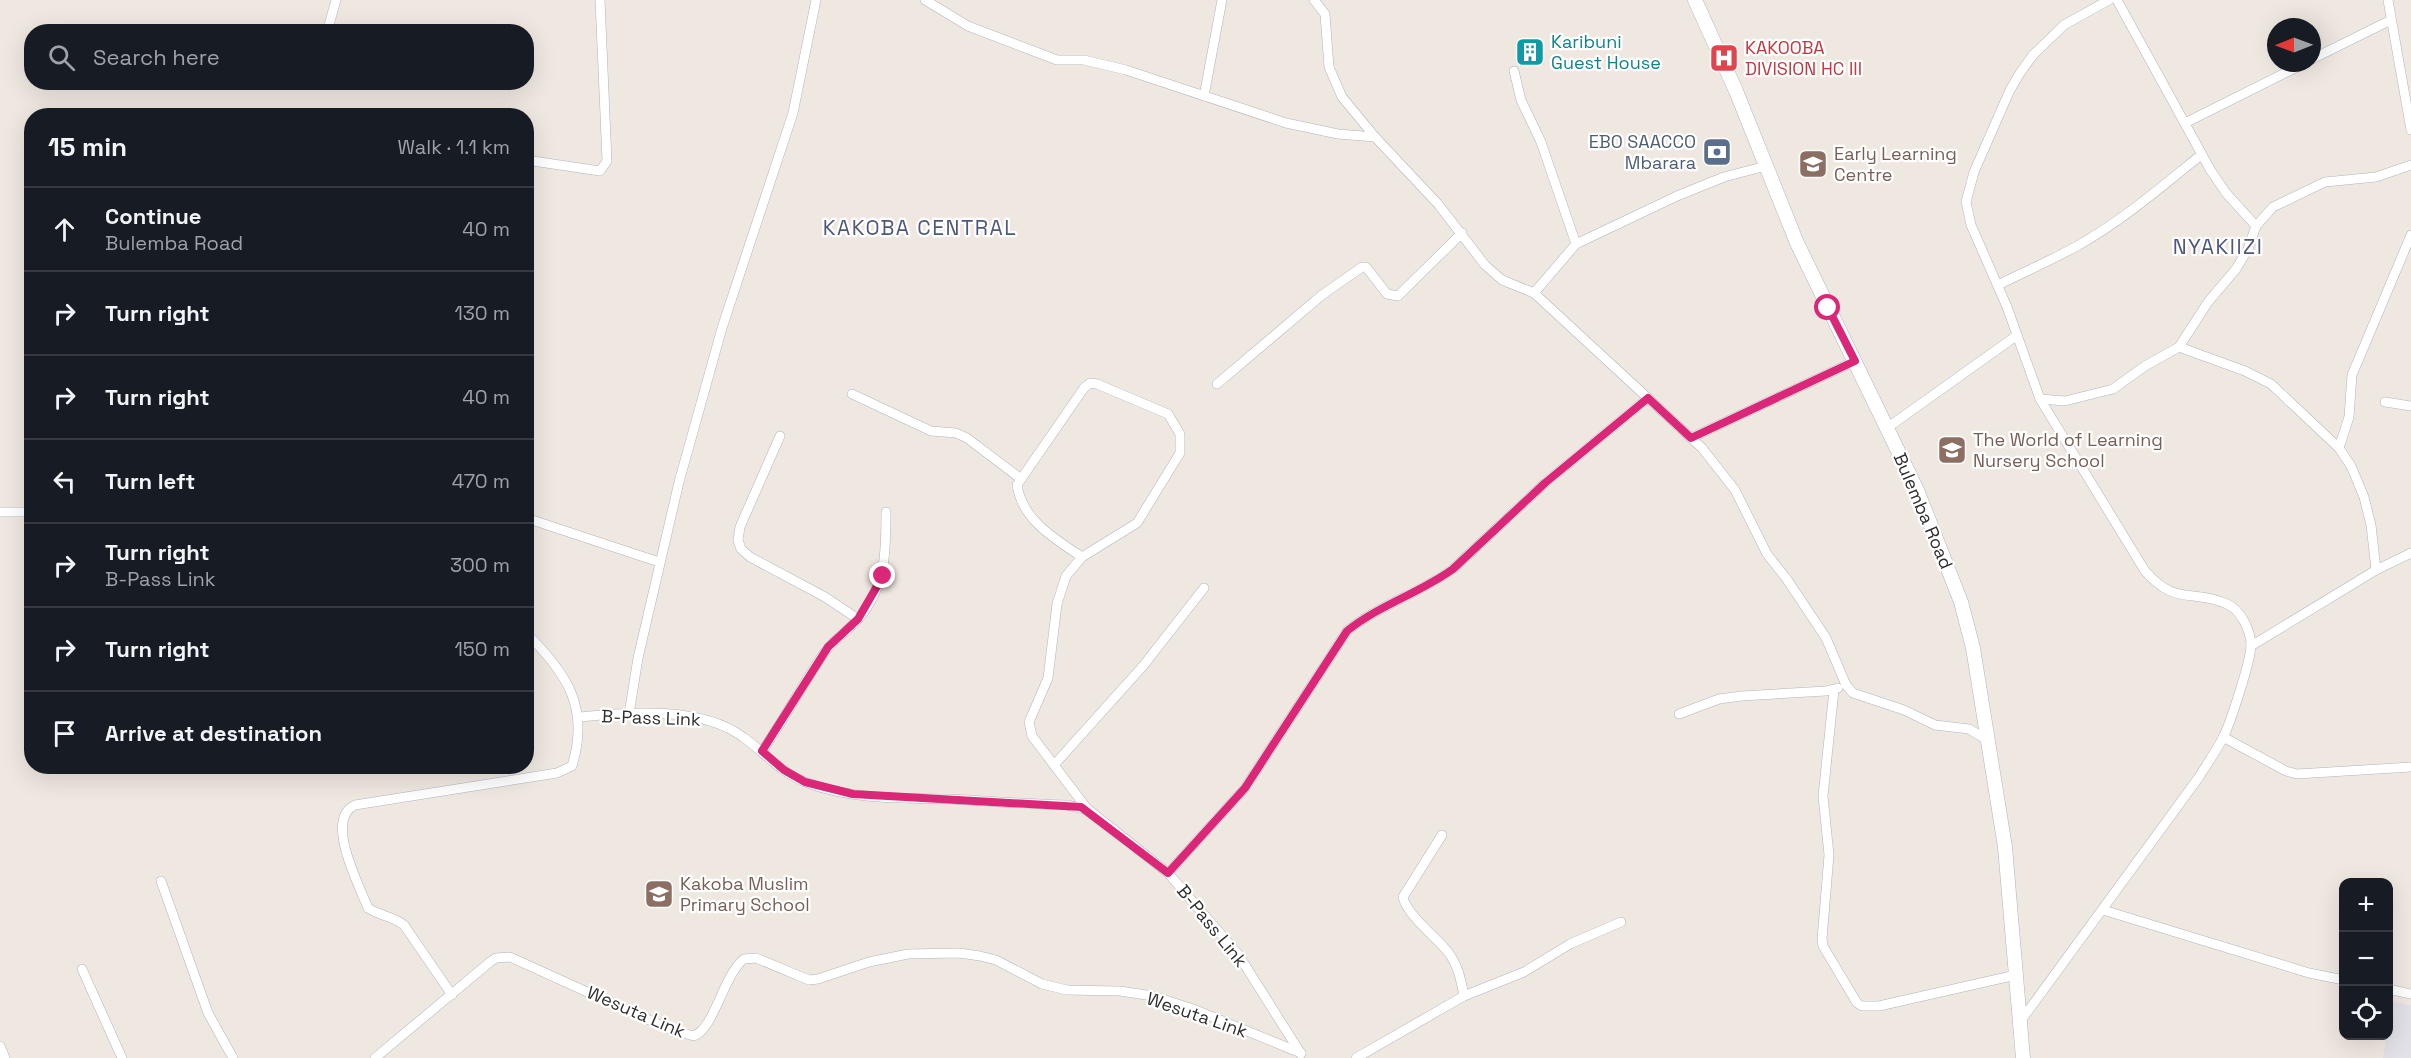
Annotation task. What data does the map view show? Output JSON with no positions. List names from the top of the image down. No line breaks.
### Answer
{"streets":{"main road":["Bulemba Road"],"street":["B-Pass Link","Wesuta Link"]},"crossings":[["B-Pass Link","Wesuta Link"]],"districts":["KAKOBA CENTRAL","NYAKIIZI"],"places":{"building":["Karibuni Guest House"],"hospital":["KAKOOBA DIVISION HC III"],"bank":["EBO SAACCO Mbarara"],"school or university":["Early Learning Centre","The World of Learning Nursery School","Kakoba Muslim Primary School"]},"north":"left","page":{"search":"Search here","heading":["15 min","Walk · 1.1 km"],"list":[["Continue","Bulemba Road","40 m"],["Turn right","130 m"],["Turn right","40 m"],["Turn left","470 m"],["Turn right","B-Pass Link","300 m"],["Turn right","150 m"],"Arrive at destination"],"map_buttons":["+","−"]}}
